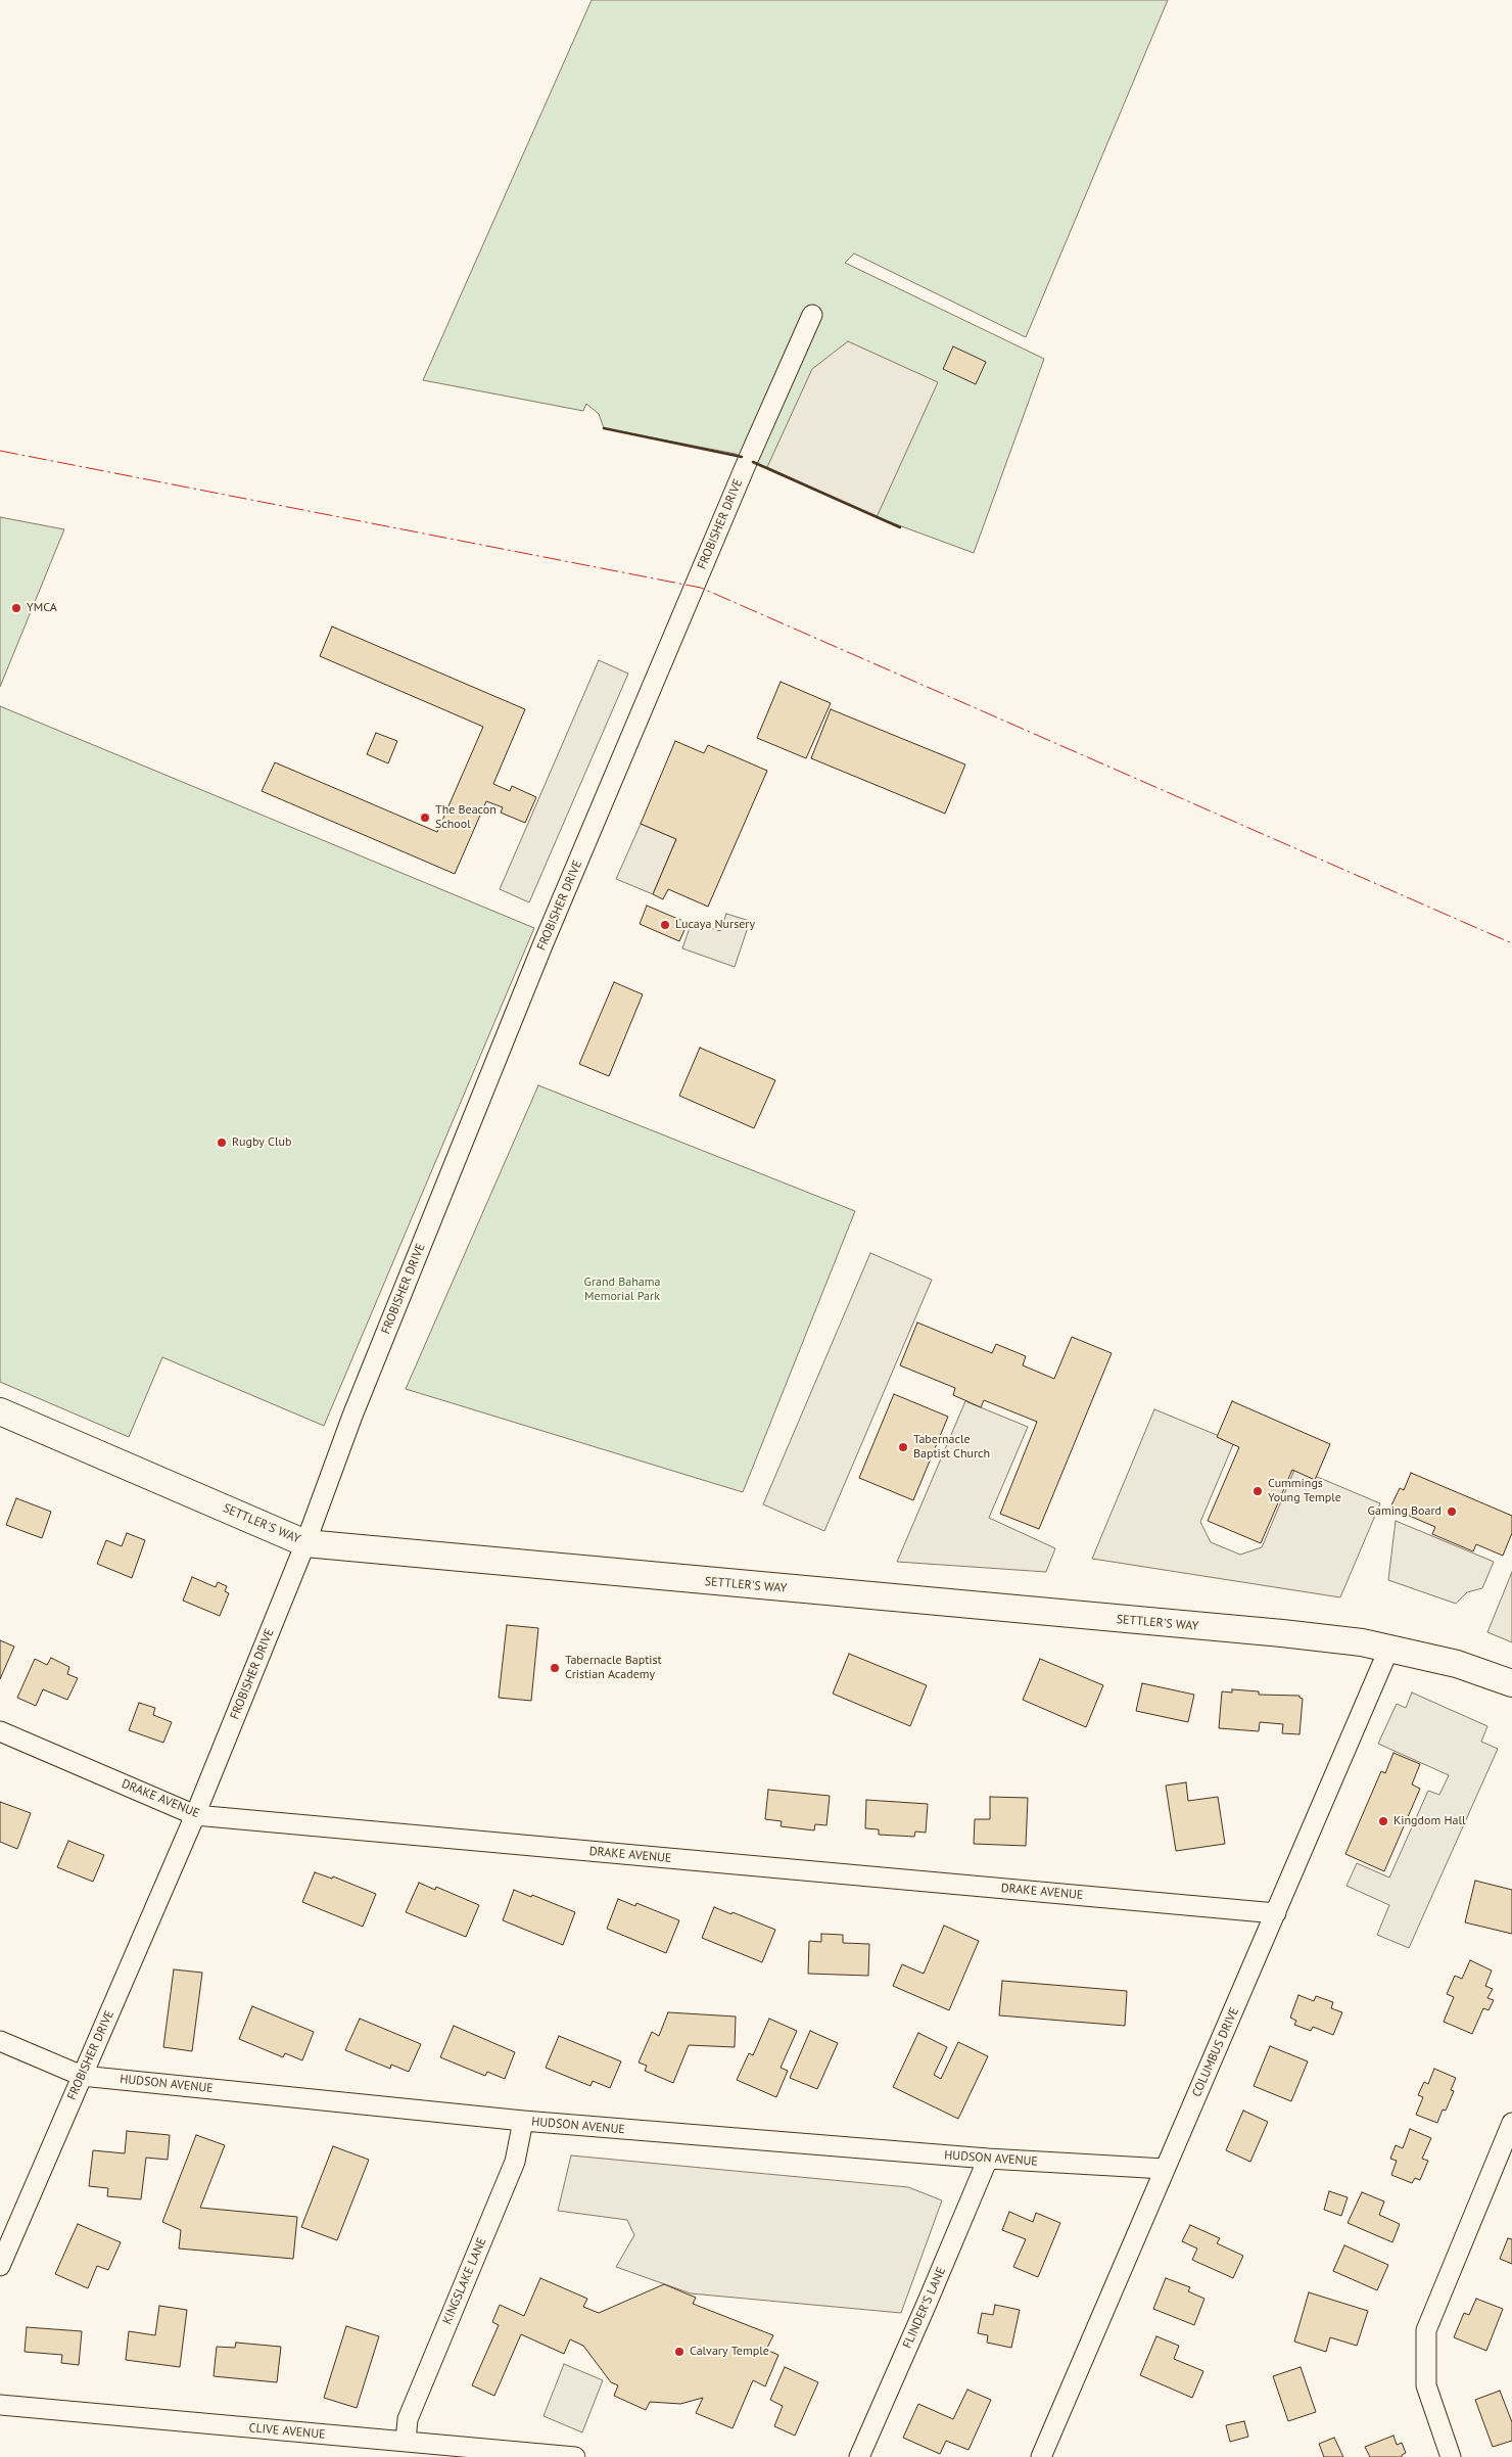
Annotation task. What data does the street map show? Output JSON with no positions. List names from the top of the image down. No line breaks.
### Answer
{"streets":{"main road":["SETTLER'S WAY"],"street":["FROBISHER DRIVE","DRAKE AVENUE","COLUMBUS DRIVE","HUDSON AVENUE","KINGSLAKE LANE","FLINDER'S LANE","CLIVE AVENUE"]},"crossings":[["FROBISHER DRIVE","SETTLER'S WAY"],["FROBISHER DRIVE","DRAKE AVENUE"],["FROBISHER DRIVE","HUDSON AVENUE"],["SETTLER'S WAY","COLUMBUS DRIVE"],["DRAKE AVENUE","COLUMBUS DRIVE"],["COLUMBUS DRIVE","HUDSON AVENUE"],["HUDSON AVENUE","KINGSLAKE LANE"],["HUDSON AVENUE","FLINDER'S LANE"],["KINGSLAKE LANE","CLIVE AVENUE"]],"parks":["Grand Bahama Memorial Park"],"places":["YMCA","The Beacon School","Lucaya Nursery","Rugby Club","Tabernacle Baptist Church","Cummings Young Temple","Gaming Board","Tabernacle Baptist Cristian Academy","Kingdom Hall","Calvary Temple"]}
